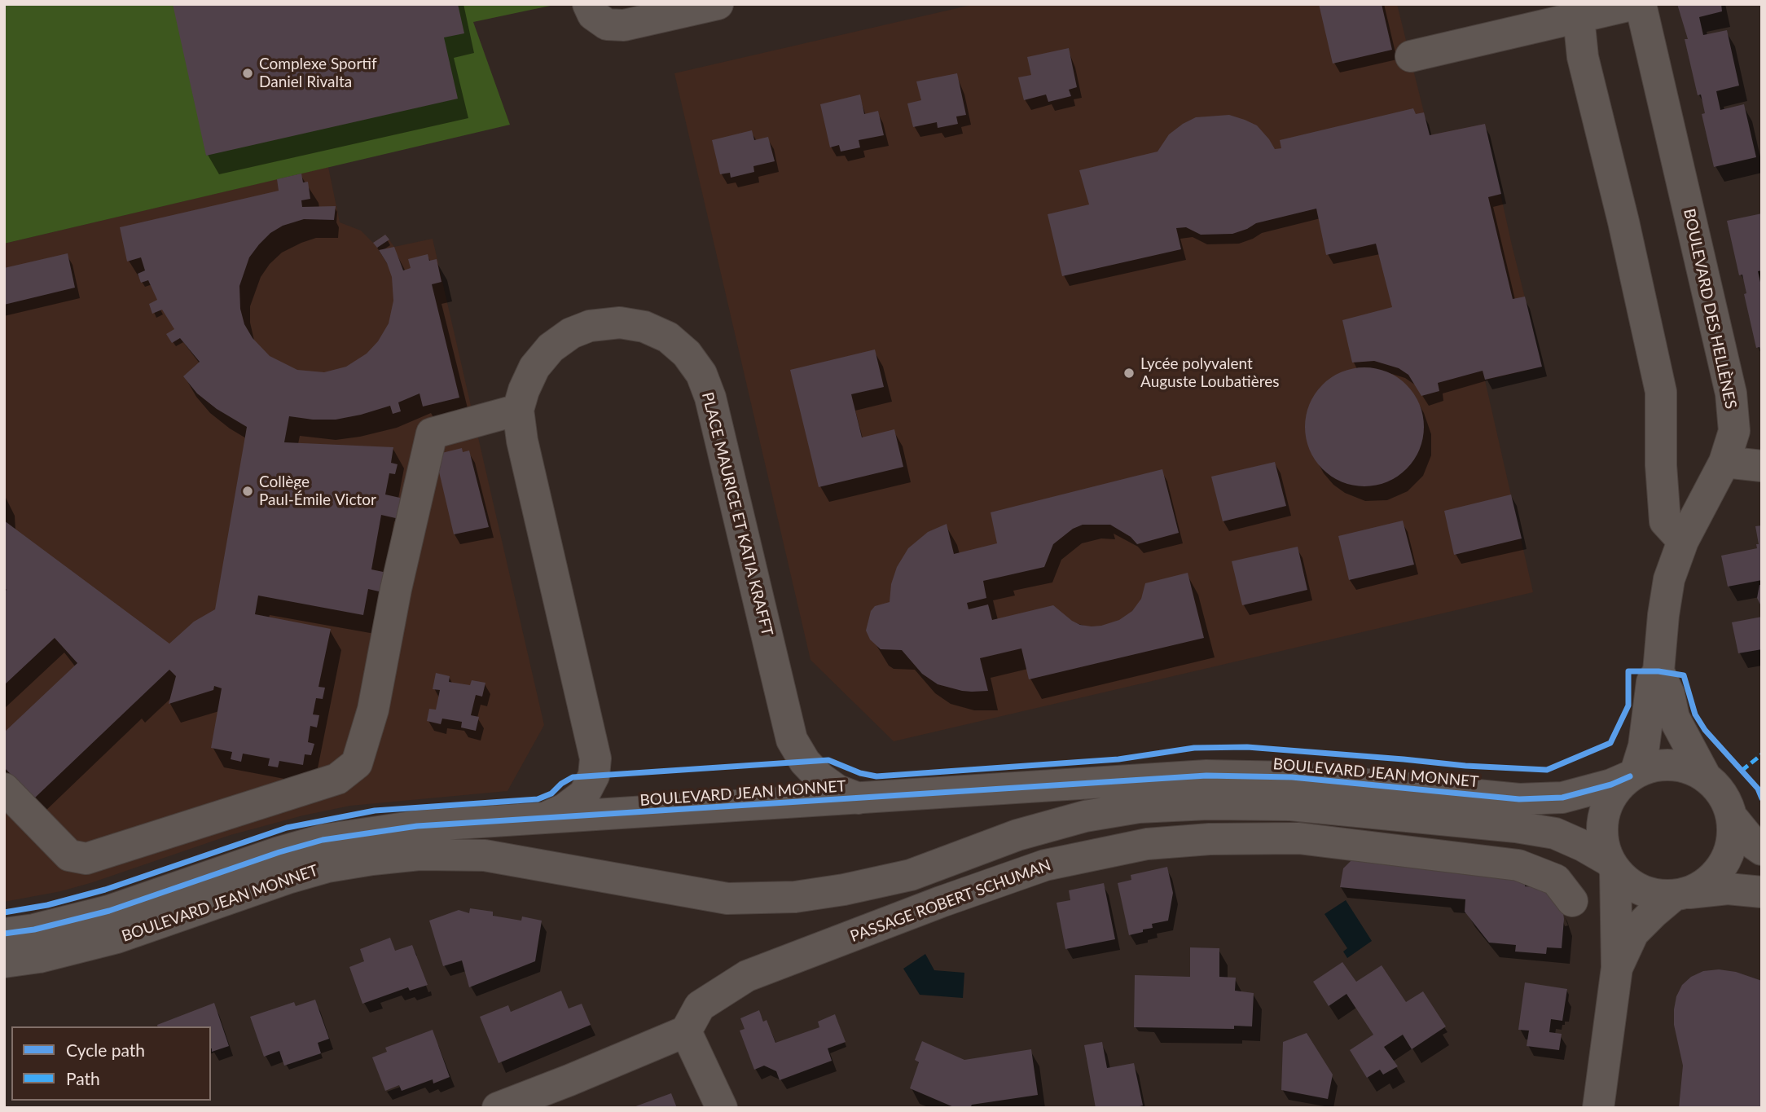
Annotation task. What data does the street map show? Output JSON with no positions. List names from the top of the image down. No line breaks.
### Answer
{"streets":{"street":["BOULEVARD DES HELLÈNES","PLACE MAURICE ET KATIA KRAFFT","BOULEVARD JEAN MONNET","PASSAGE ROBERT SCHUMAN"]},"crossings":[["BOULEVARD DES HELLÈNES","BOULEVARD JEAN MONNET"],["PLACE MAURICE ET KATIA KRAFFT","BOULEVARD JEAN MONNET"]],"places":["Complexe Sportif Daniel Rivalta","Lycée polyvalent Auguste Loubatières","Collège Paul-Émile Victor"],"legend":["Cycle path","Path"]}
